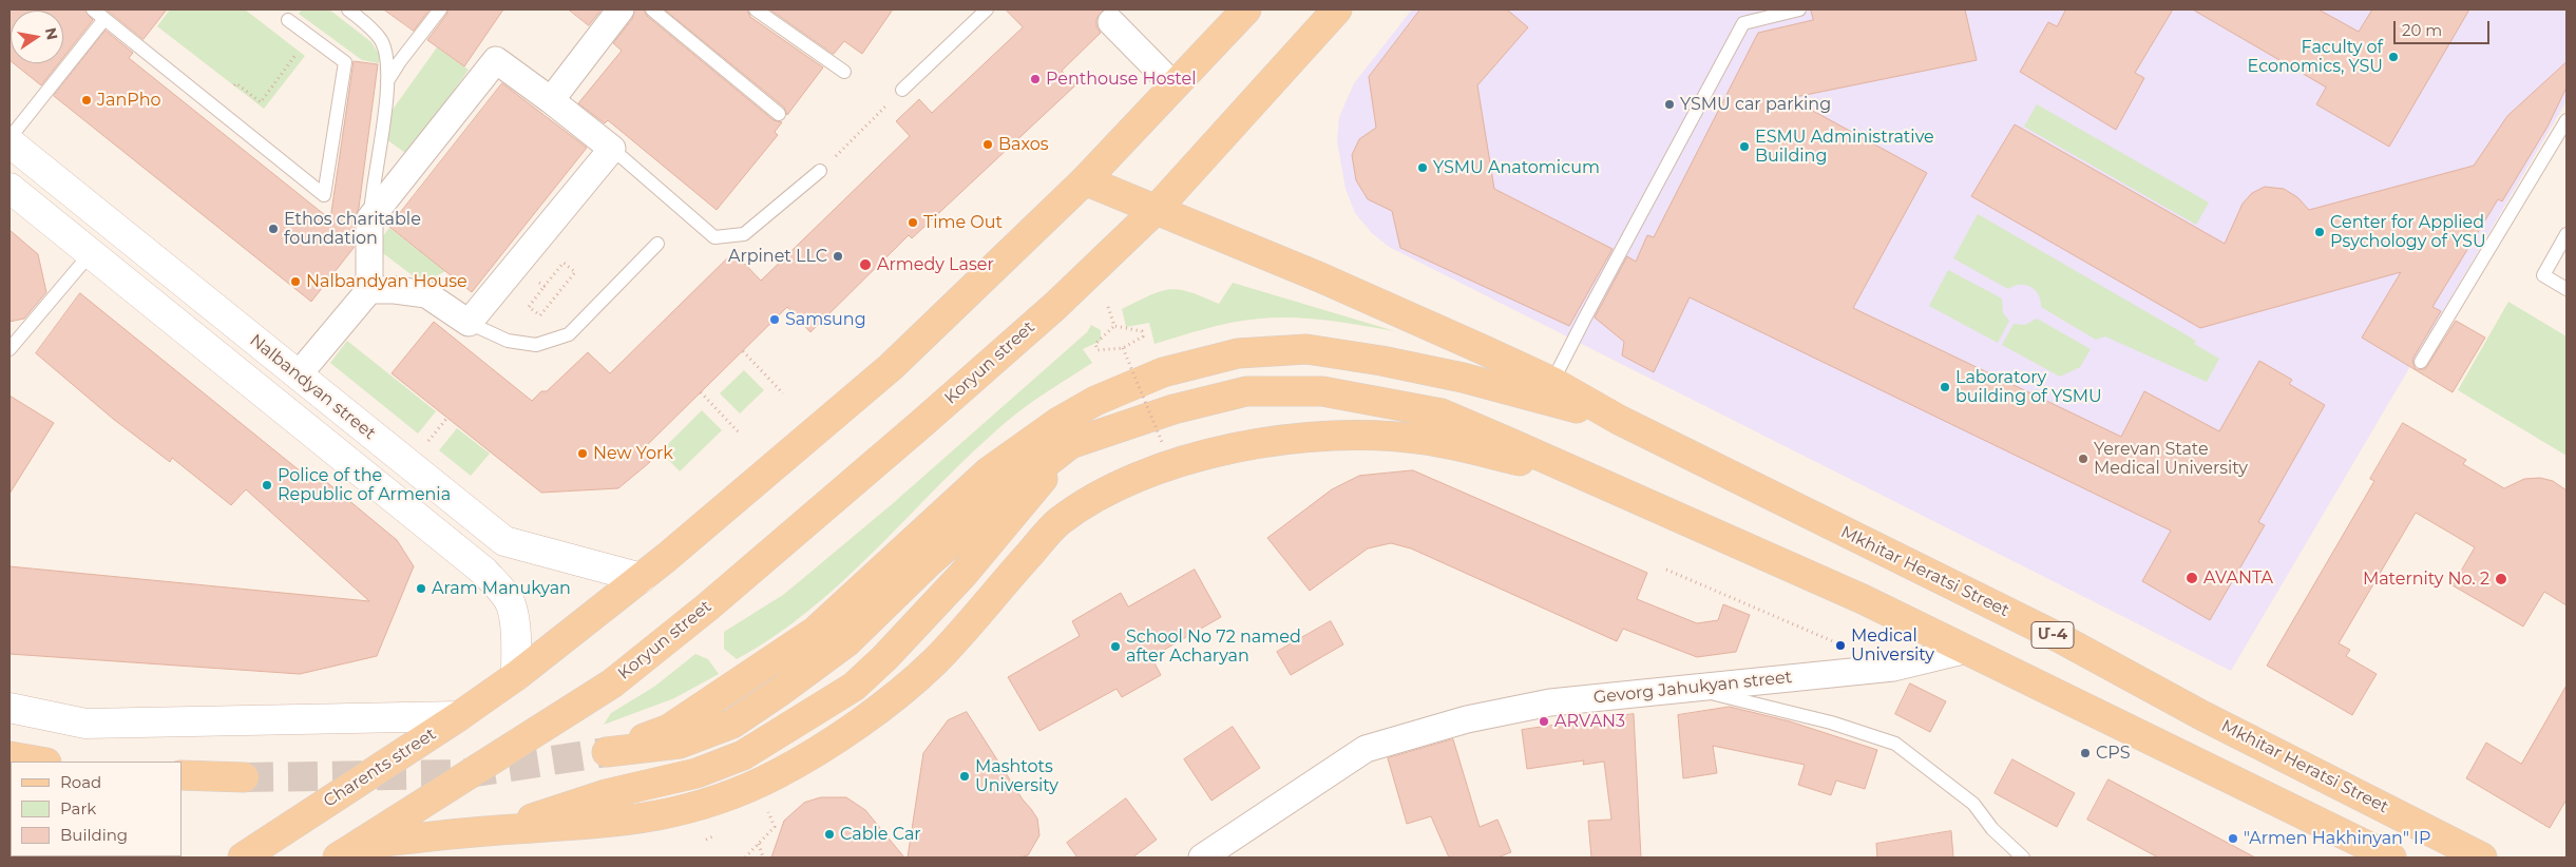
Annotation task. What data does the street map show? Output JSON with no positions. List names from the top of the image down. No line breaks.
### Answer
{"streets":{"main road":["Koryun street","Nalbandyan street","Mkhitar Heratsi Street","Մ-4","Charents street"],"street":["Gevorg Jahukyan street"]},"crossings":[["Nalbandyan street","Charents street"]],"places":["Faculty of Economics, YSU","Penthouse Hostel","JanPho","YSMU car parking","Baxos","ESMU Administrative Building","YSMU Anatomicum","Time Out","Ethos charitable foundation","Center for Applied Psychology of YSU","Arpinet LLC","Armedy Laser","Nalbandyan House","Samsung","Laboratory building of YSMU","New York","Yerevan State Medical University","Police of the Republic of Armenia","AVANTA","Maternity No. 2","Aram Manukyan","Medical University","School No 72 named after Acharyan","ARVAN3","CPS","Mashtots University","Cable Car","\"Armen Hakhinyan\" IP"],"legend":["Road","Park","Building"],"scale_bar":"20 m","north":"right"}
